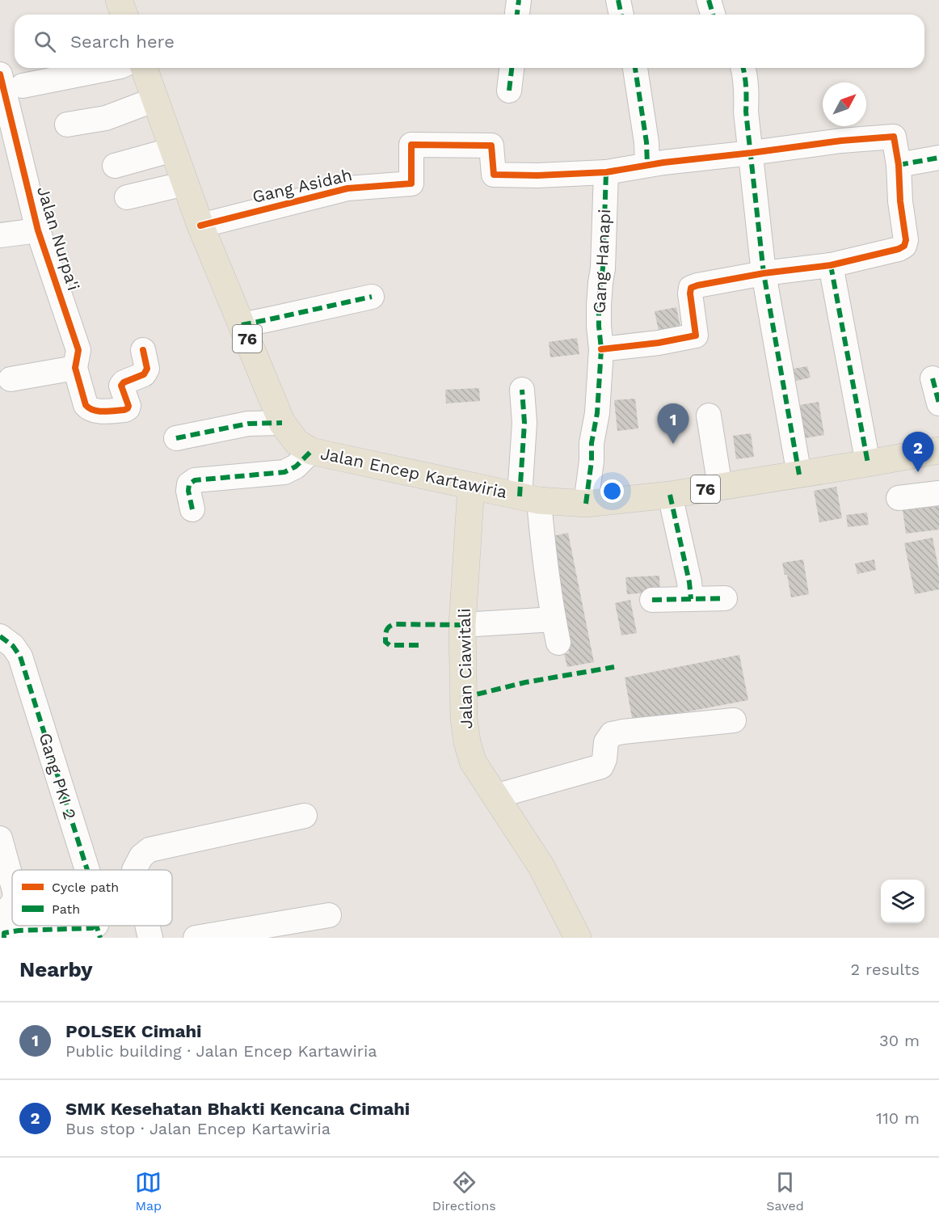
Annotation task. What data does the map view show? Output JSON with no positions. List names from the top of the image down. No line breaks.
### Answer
{"streets":{"main road":["76","Jalan Encep Kartawiria","Jalan Ciawitali"],"street":["Gang Asidah","Jalan Nurpa'i","Gang Hanapi","Gang PKI 2"]},"crossings":[["Gang Asidah","Gang Hanapi"],["Gang Asidah","Jalan Encep Kartawiria"],["Gang Hanapi","Jalan Encep Kartawiria"],["Jalan Encep Kartawiria","Jalan Ciawitali"]],"legend":["Cycle path","Path"],"north":"top right","page":{"search":"Search here","pins":["1","2"],"heading":["Nearby","2 results"],"list":[{"mark":"1","name":"POLSEK Cimahi","note":"Public building · Jalan Encep Kartawiria","value":"30 m"},{"mark":"2","name":"SMK Kesehatan Bhakti Kencana Cimahi","note":"Bus stop · Jalan Encep Kartawiria","value":"110 m"}],"nav":["Map","Directions","Saved"]}}
